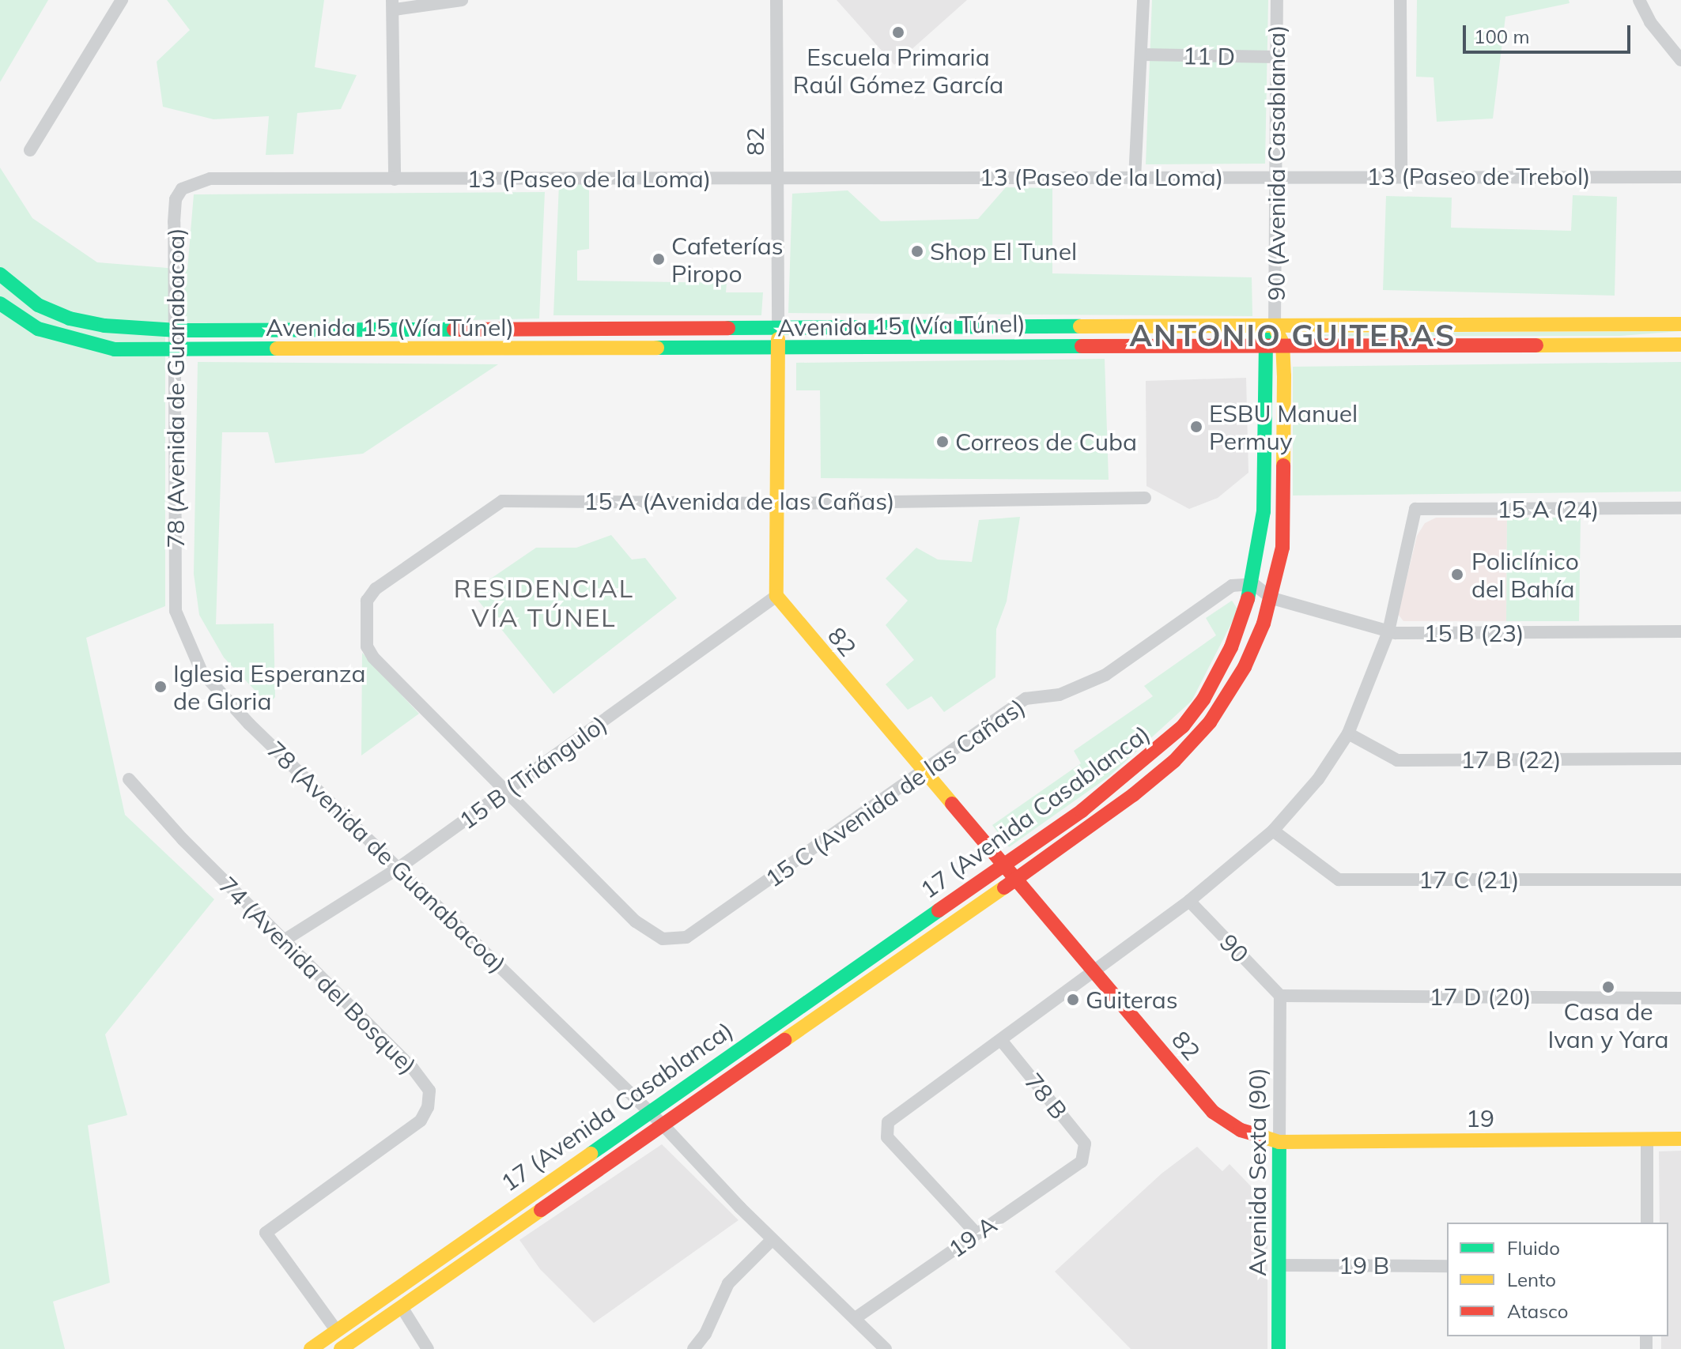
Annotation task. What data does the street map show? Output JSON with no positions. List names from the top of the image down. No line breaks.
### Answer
{"streets":{"main road":["82","Avenida 15 (Vía Túnel)","17 (Avenida Casablanca)","19","Avenida Sexta (90)"],"street":["11 D","90 (Avenida Casablanca)","13 (Paseo de Trebol)","13 (Paseo de la Loma)","78 (Avenida de Guanabacoa)","15 A (Avenida de las Cañas)","15 A (24)","15 B (23)","17 B (22)","15 B (Triángulo)","15 C (Avenida de las Cañas)","17 C (21)","90","74 (Avenida del Bosque)","17 D (20)","78 B","19 A","19 B"]},"crossings":[["11 D","90 (Avenida Casablanca)"],["82","13 (Paseo de la Loma)"],["82","Avenida 15 (Vía Túnel)"],["82","15 A (Avenida de las Cañas)"],["82","15 B (Triángulo)"],["82","15 C (Avenida de las Cañas)"],["82","17 (Avenida Casablanca)"],["82","19"],["82","Avenida Sexta (90)"],["90 (Avenida Casablanca)","13 (Paseo de Trebol)"],["90 (Avenida Casablanca)","13 (Paseo de la Loma)"],["90 (Avenida Casablanca)","Avenida 15 (Vía Túnel)"],["90 (Avenida Casablanca)","17 (Avenida Casablanca)"],["13 (Paseo de Trebol)","13 (Paseo de la Loma)"],["13 (Paseo de la Loma)","78 (Avenida de Guanabacoa)"],["Avenida 15 (Vía Túnel)","78 (Avenida de Guanabacoa)"],["Avenida 15 (Vía Túnel)","17 (Avenida Casablanca)"],["78 (Avenida de Guanabacoa)","15 B (Triángulo)"],["78 (Avenida de Guanabacoa)","17 (Avenida Casablanca)"],["78 (Avenida de Guanabacoa)","19 A"],["15 A (Avenida de las Cañas)","15 B (Triángulo)"],["15 A (Avenida de las Cañas)","15 C (Avenida de las Cañas)"],["15 A (24)","15 B (23)"],["15 B (23)","17 (Avenida Casablanca)"],["15 B (Triángulo)","15 C (Avenida de las Cañas)"],["15 B (Triángulo)","74 (Avenida del Bosque)"],["15 C (Avenida de las Cañas)","17 (Avenida Casablanca)"],["17 (Avenida Casablanca)","74 (Avenida del Bosque)"],["90","17 D (20)"],["90","Avenida Sexta (90)"],["17 D (20)","Avenida Sexta (90)"],["78 B","19 A"],["19","Avenida Sexta (90)"],["Avenida Sexta (90)","19 B"]],"districts":["ANTONIO GUITERAS","RESIDENCIAL VÍA TÚNEL"],"places":["Escuela Primaria Raúl Gómez García","Shop El Tunel","Cafeterías Piropo","ESBU Manuel Permuy","Correos de Cuba","Policlínico del Bahía","Iglesia Esperanza de Gloria","Casa de Ivan y Yara","Guiteras"],"legend":["Fluido","Lento","Atasco"],"scale_bar":"100 m"}
